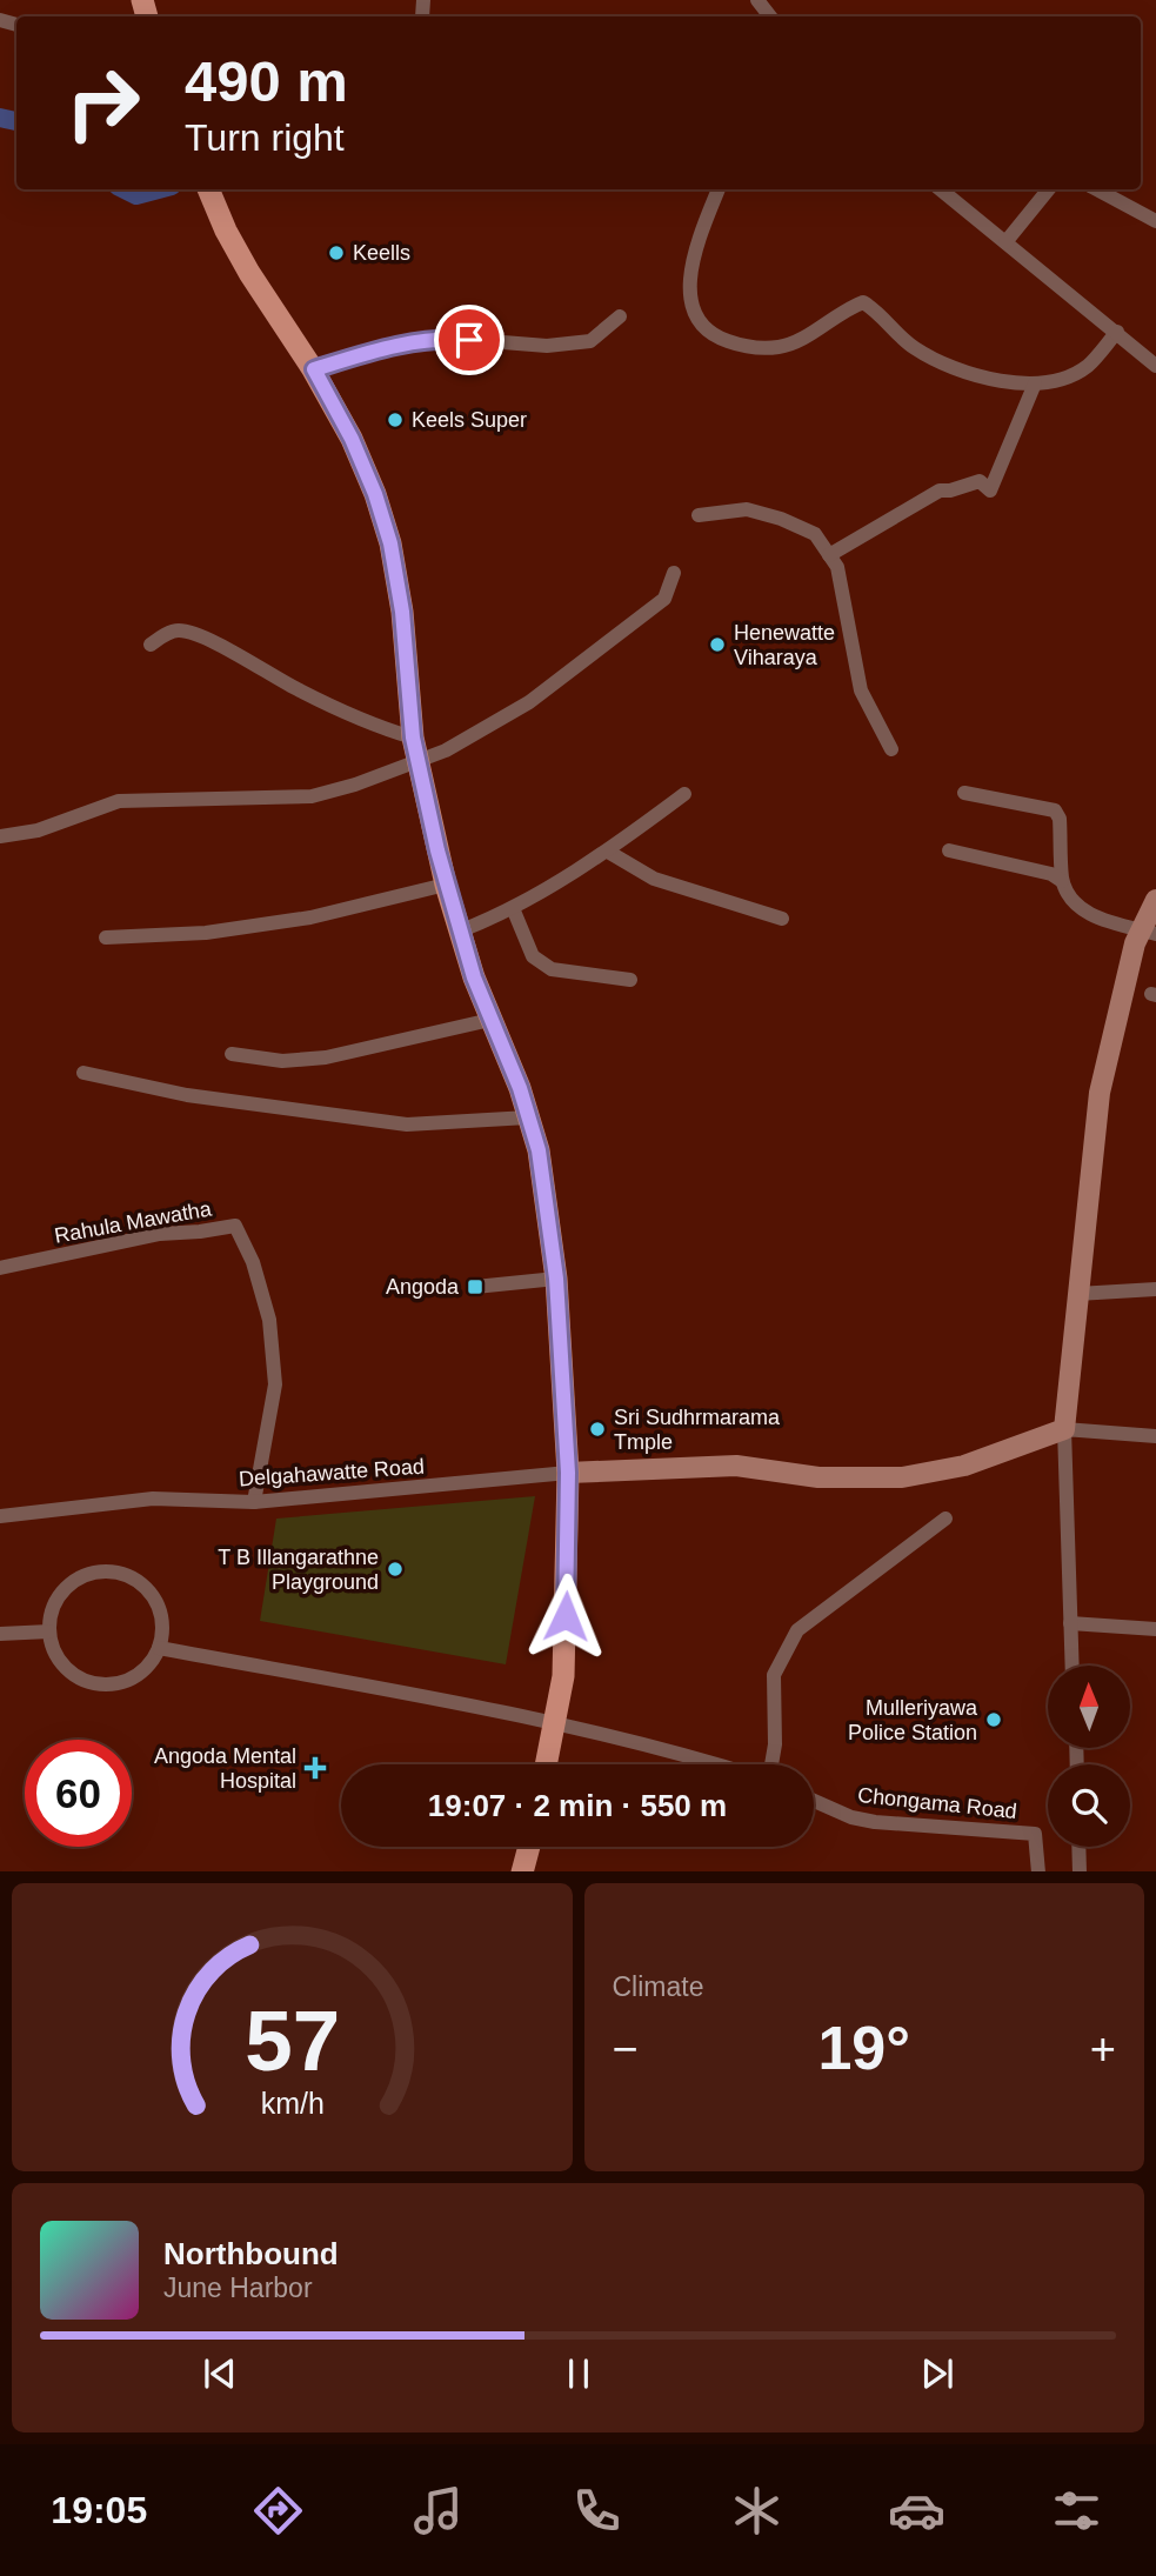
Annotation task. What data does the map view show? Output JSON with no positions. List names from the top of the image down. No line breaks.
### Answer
{"streets":{"street":["Rahula Mawatha","Delgahawatte Road","Chongama Road"]},"crossings":[["Rahula Mawatha","Delgahawatte Road"]],"places":{"other":["Keells","Keels Super","Henewatte Viharaya","Sri Sudhrmarama Tmple","T B Illangarathne Playground","Mulleriyawa Police Station"],"transit":["Angoda"],"health":["Angoda Mental Hospital"]},"north":"top","page":{"turn":["490 m","Turn right"],"limit":"60","trip":"19:07 · 2 min · 550 m","tile":"Climate","heat":["−","19°","+"],"song":["Northbound","June Harbor"],"tabs":"19:05","gauge":["57","km/h"]}}
